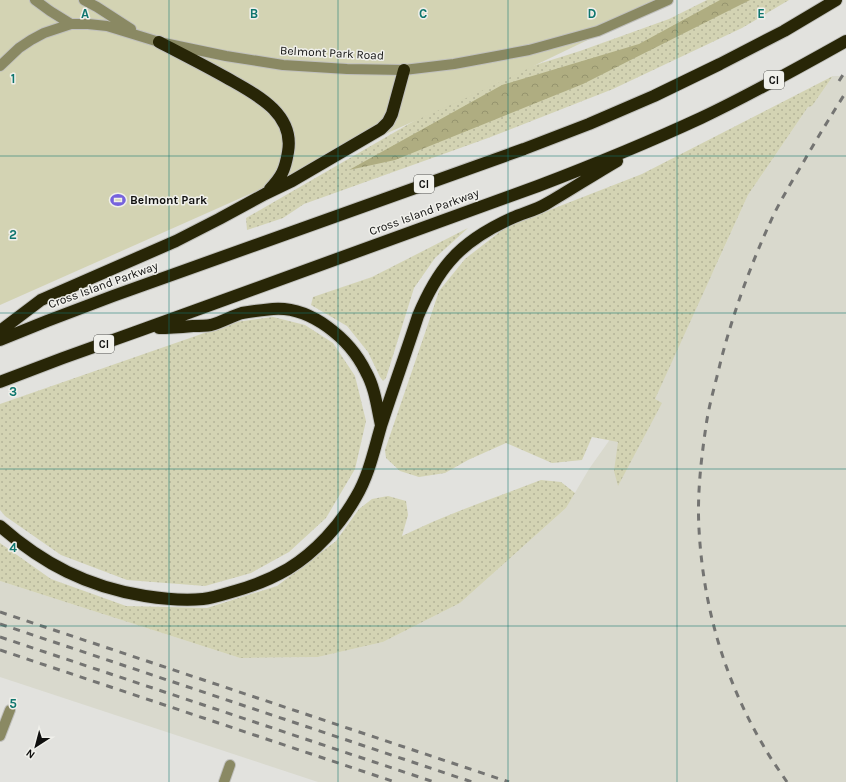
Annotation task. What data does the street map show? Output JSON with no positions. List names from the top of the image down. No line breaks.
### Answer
{"streets":{"highway":["CI","Cross Island Parkway"],"street":["Belmont Park Road"]},"places":{"sports":["Belmont Park"]},"north":"bottom left","grid":{"columns":["A","B","C","D","E"],"rows":["1","2","3","4","5"]}}
